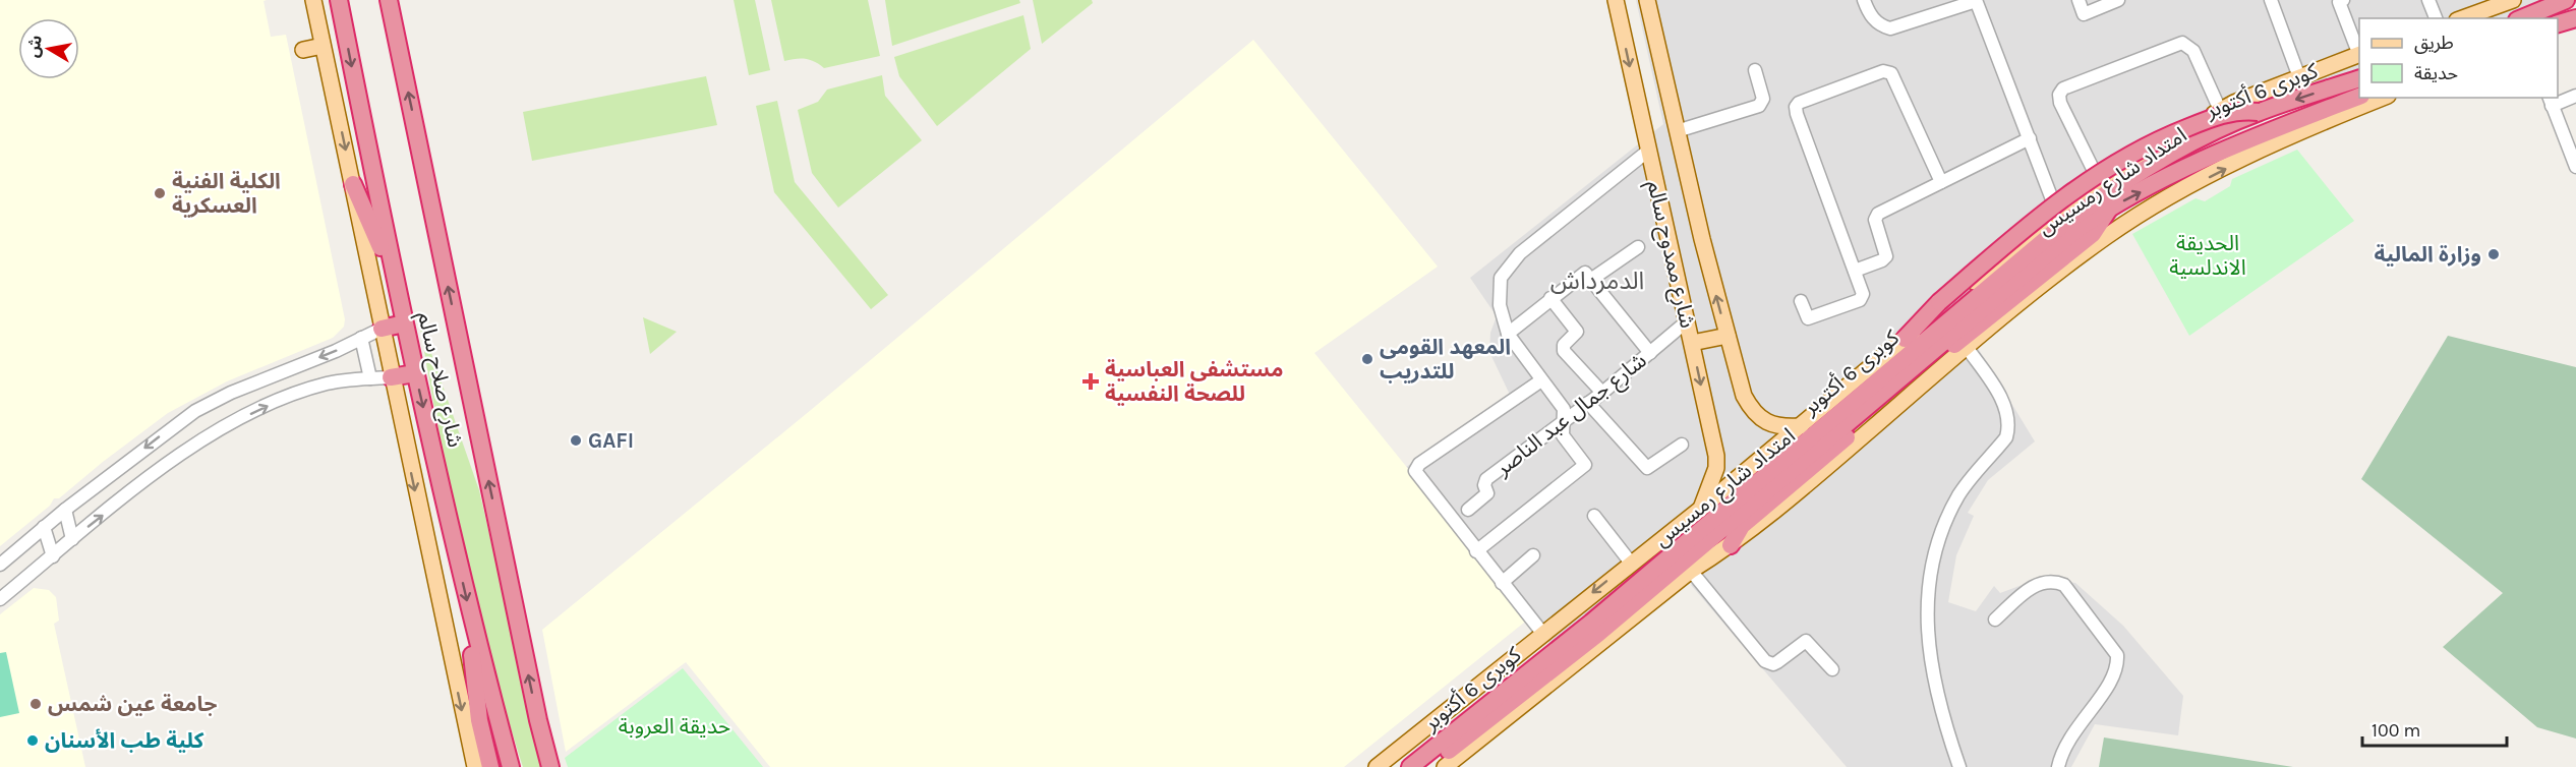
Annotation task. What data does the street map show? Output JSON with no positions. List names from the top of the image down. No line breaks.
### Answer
{"streets":{"highway":["كوبرى 6 أكتوبر","شارع صلاح سالم"],"main road":["امتداد شارع رمسيس","شارع ممدوح سالم"],"street":["شارع جمال عبد الناصر"]},"crossings":[["امتداد شارع رمسيس","شارع ممدوح سالم"],["شارع ممدوح سالم","شارع جمال عبد الناصر"]],"districts":["الدمرداش"],"parks":["الحديقة الاندلسية","حديقة العروبة"],"places":{"other":["الكلية الفنية العسكرية","وزارة المالية","المعهد القومى للتدريب","GAFI","جامعة عين شمس","كلية طب الأسنان"],"health":["مستشفى العباسية للصحة النفسية"]},"legend":["طريق","حديقة"],"scale_bar":"100 m","north":"left"}
